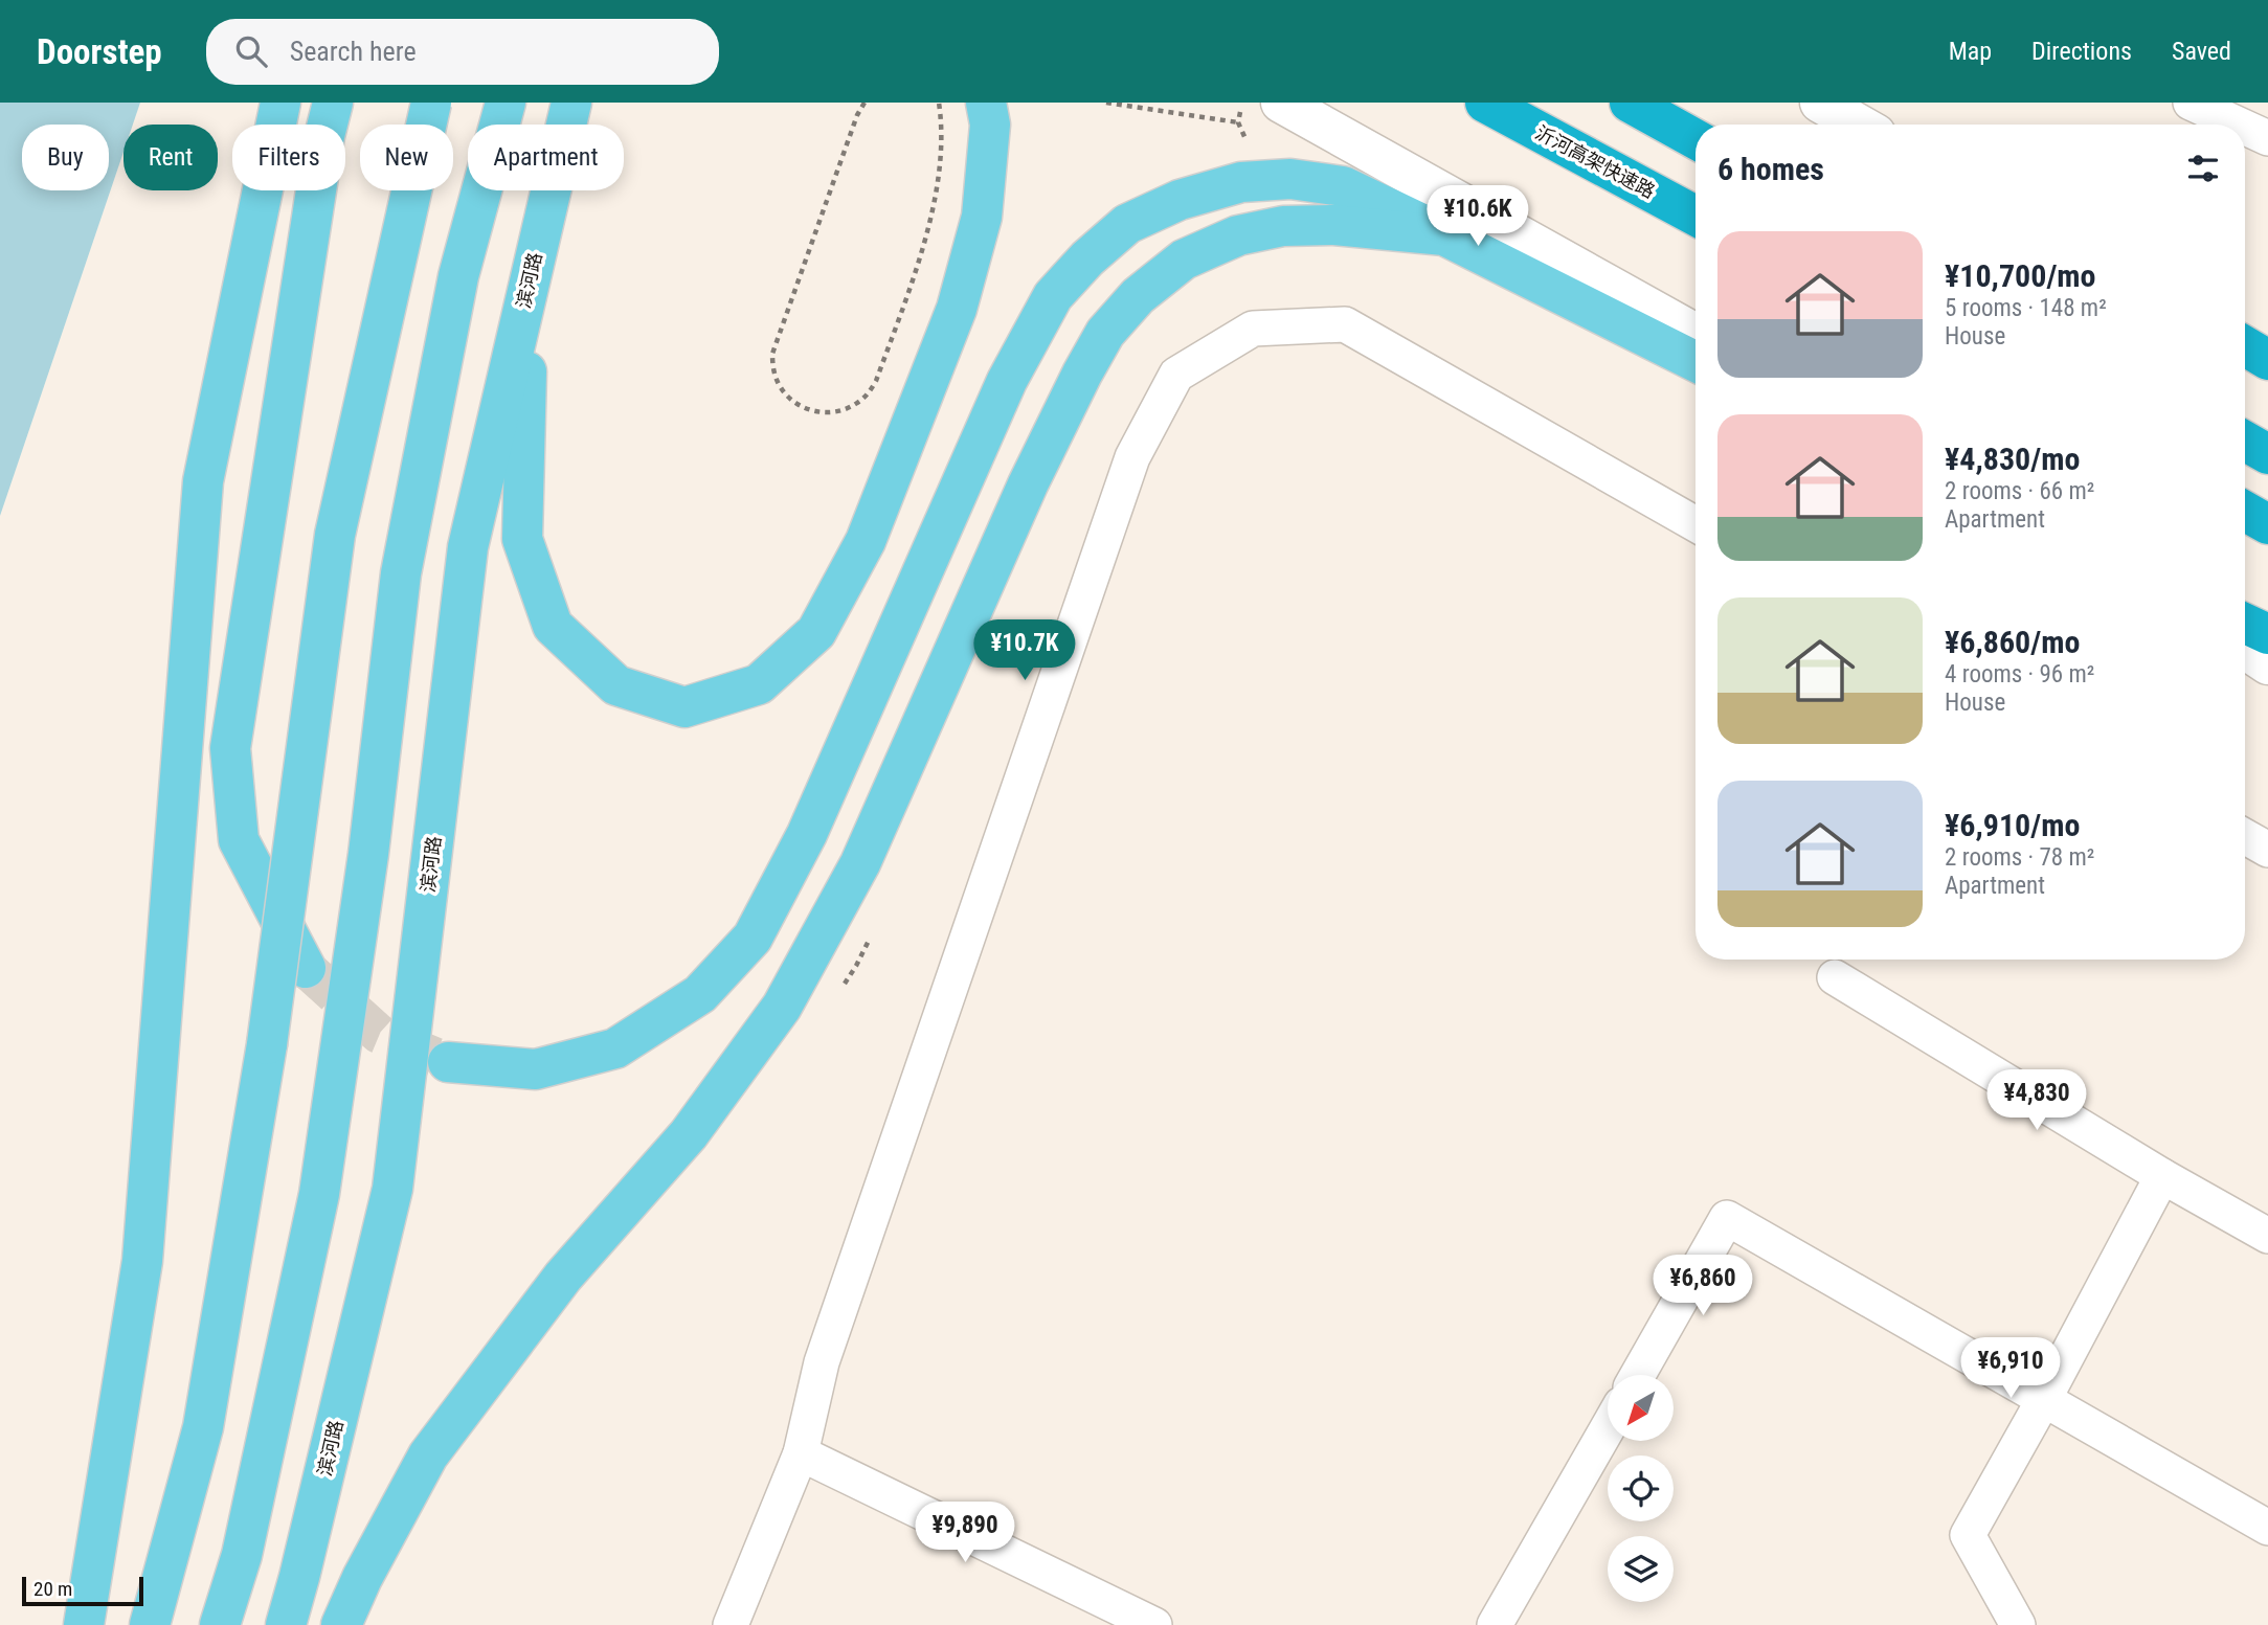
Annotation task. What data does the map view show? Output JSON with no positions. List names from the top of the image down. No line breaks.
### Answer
{"streets":{"highway":["沂河高架快速路"],"main road":["滨河路"]},"scale_bar":"20 m","north":"bottom left","page":{"header":"Doorstep","search":"Search here","nav":["Map","Directions","Saved"],"chip":["Buy","Rent","Filters","New","Apartment"],"heading":"6 homes","price":["¥10.6K","¥10.7K","¥4,830","¥6,860","¥6,910","¥9,890"],"list":[{"name":"¥10,700/mo","note":"5 rooms · 148 m² · House"},{"name":"¥4,830/mo","note":"2 rooms · 66 m² · Apartment"},{"name":"¥6,860/mo","note":"4 rooms · 96 m² · House"},{"name":"¥6,910/mo","note":"2 rooms · 78 m² · Apartment"}],"scale":"20 m"}}
